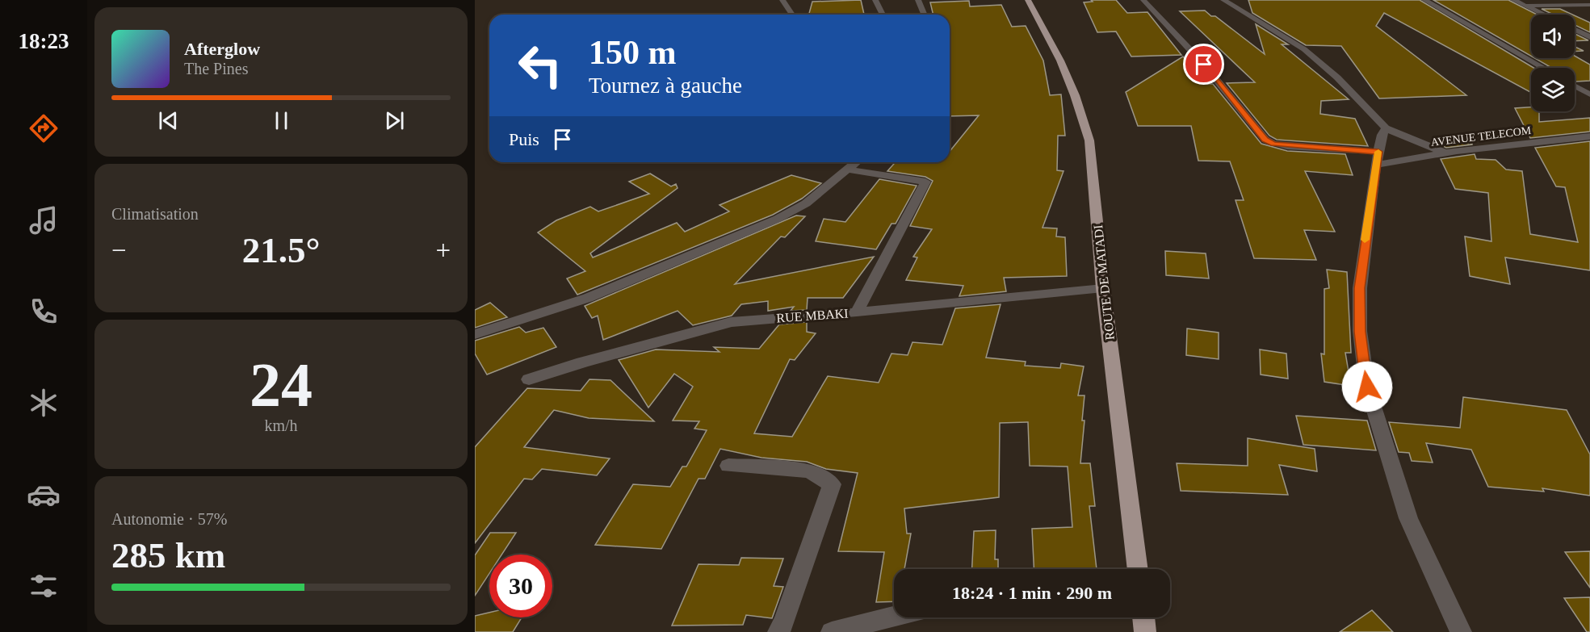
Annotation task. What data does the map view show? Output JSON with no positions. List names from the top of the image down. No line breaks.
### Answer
{"streets":{"highway":["ROUTE DE MATADI"],"street":["AVENUE TELECOM","RUE MBAKI"]},"crossings":[["ROUTE DE MATADI","RUE MBAKI"]],"page":{"tabs":"18:23","turn":["150 m","Tournez à gauche"],"song":["Afterglow","The Pines"],"then":"Puis","tile":["Climatisation",["24","km/h"],["Autonomie · 57%","285 km"]],"heat":["−","21.5°","+"],"limit":"30","trip":"18:24 · 1 min · 290 m"}}
